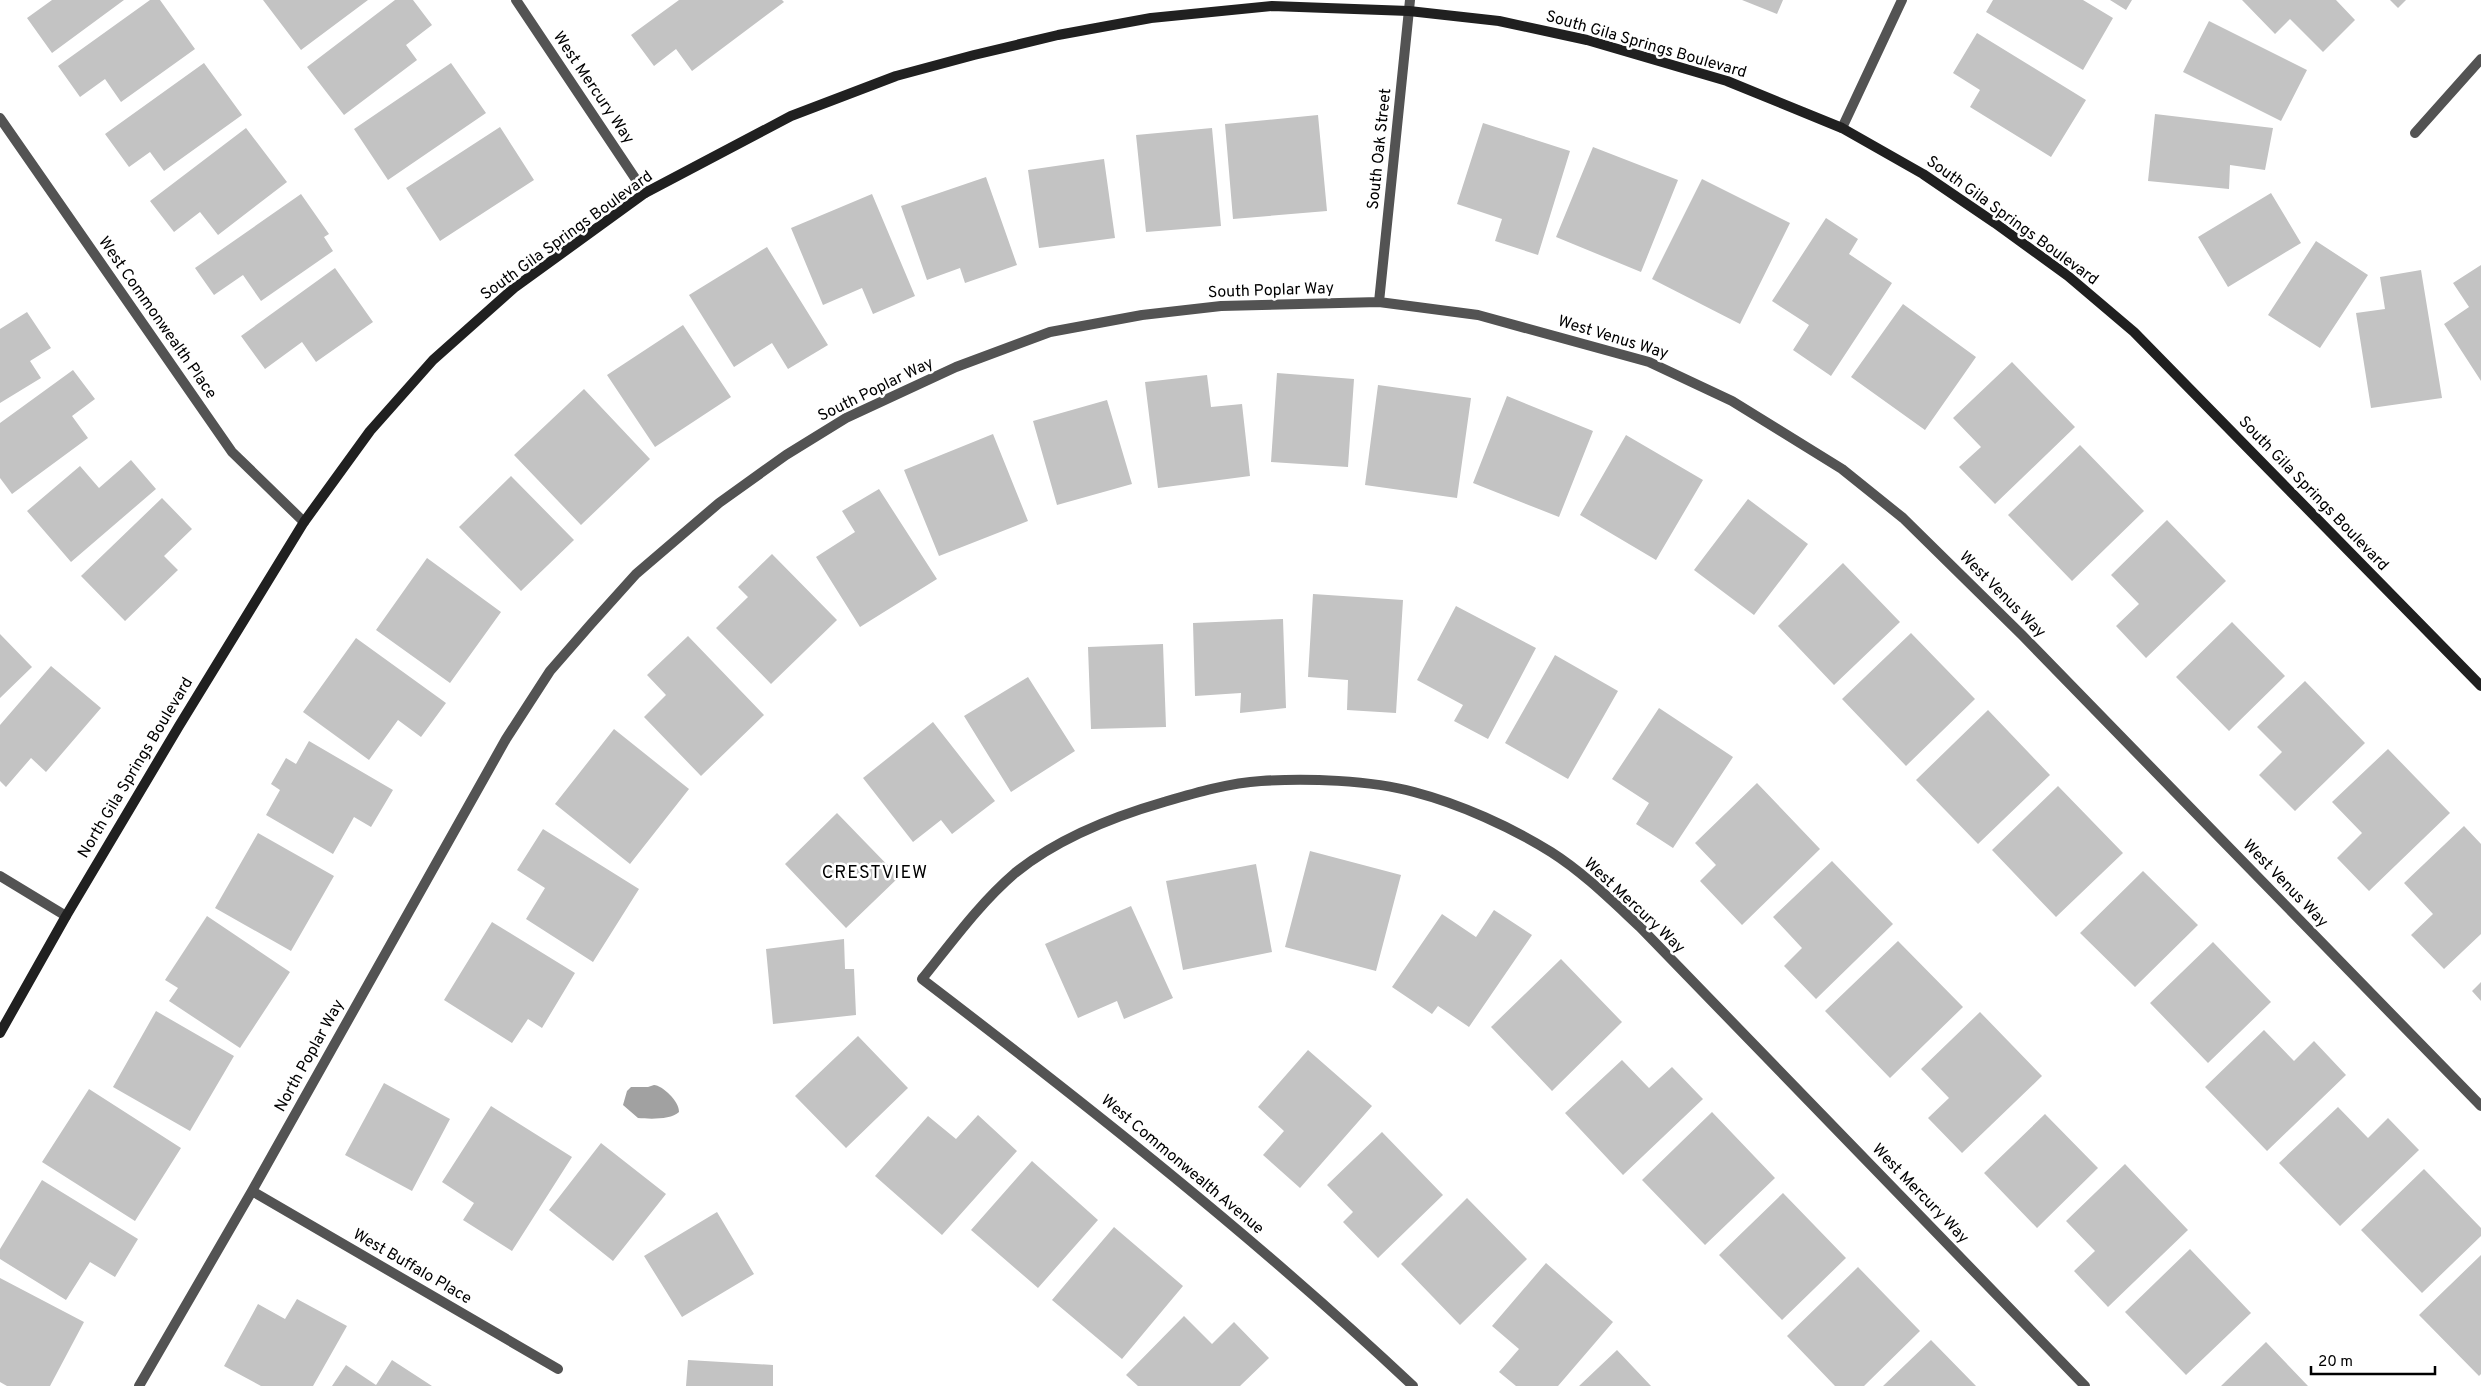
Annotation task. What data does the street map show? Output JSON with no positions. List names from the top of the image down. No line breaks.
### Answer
{"streets":{"street":["South Gila Springs Boulevard","West Mercury Way","South Oak Street","South Poplar Way","West Commonwealth Place","West Venus Way","North Gila Springs Boulevard","North Poplar Way","West Commonwealth Avenue","West Buffalo Place"]},"crossings":[["South Gila Springs Boulevard","West Mercury Way"],["South Gila Springs Boulevard","South Oak Street"],["South Gila Springs Boulevard","West Commonwealth Place"],["South Gila Springs Boulevard","North Gila Springs Boulevard"],["West Mercury Way","West Commonwealth Avenue"],["South Oak Street","South Poplar Way"],["South Oak Street","West Venus Way"],["South Poplar Way","West Venus Way"],["South Poplar Way","North Poplar Way"],["West Commonwealth Place","North Gila Springs Boulevard"],["North Poplar Way","West Buffalo Place"]],"districts":["CRESTVIEW"],"scale_bar":"20 m"}
